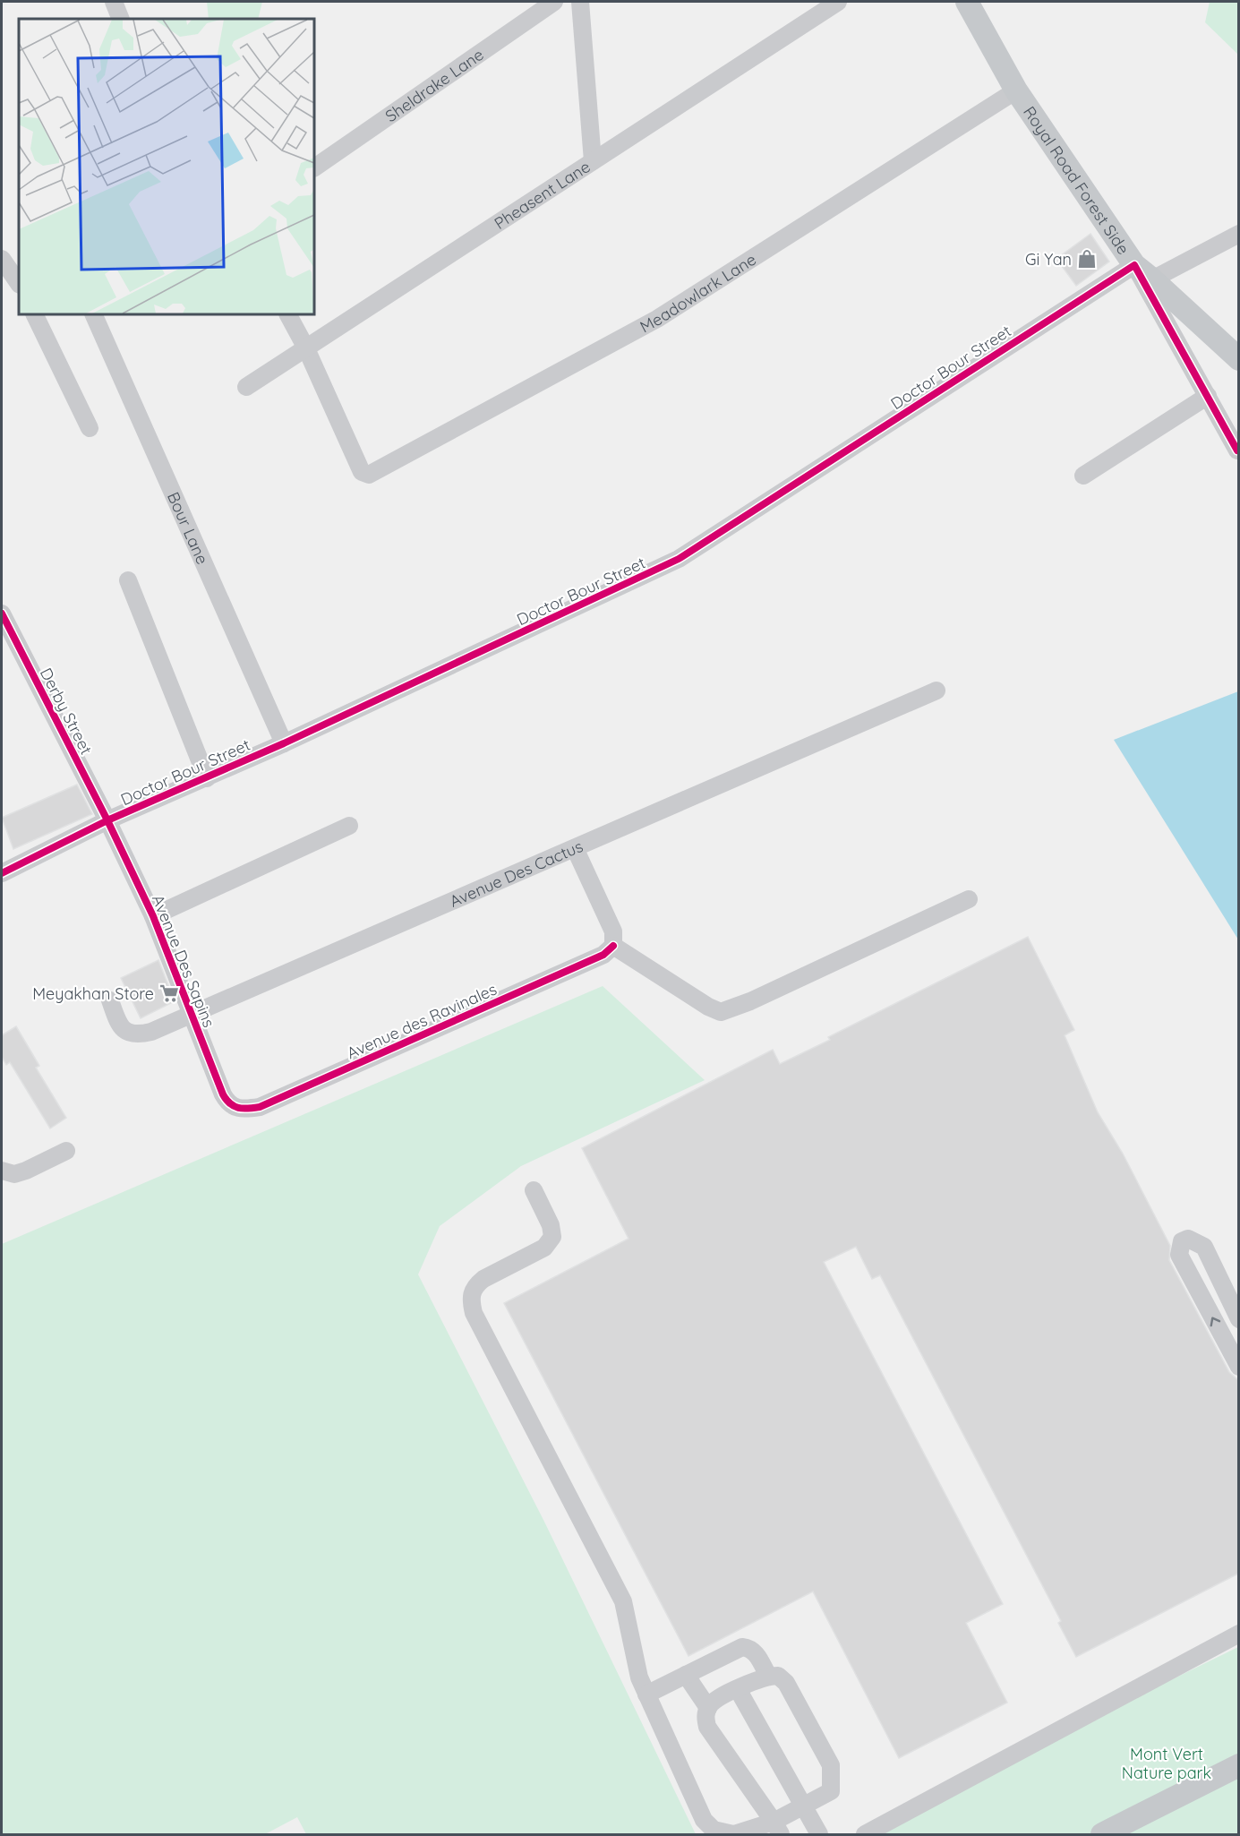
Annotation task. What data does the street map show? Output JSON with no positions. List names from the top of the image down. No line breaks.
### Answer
{"streets":{"main road":["Royal Road Forest Side"],"street":["Sheldrake Lane","Pheasent Lane","Meadowlark Lane","Doctor Bour Street","Bour Lane","Derby Street","Avenue Des Cactus","Avenue Des Sapins","Avenue des Ravinales"]},"crossings":[["Royal Road Forest Side","Meadowlark Lane"],["Royal Road Forest Side","Doctor Bour Street"],["Pheasent Lane","Meadowlark Lane"],["Doctor Bour Street","Bour Lane"],["Doctor Bour Street","Derby Street"],["Doctor Bour Street","Avenue Des Sapins"],["Derby Street","Avenue Des Sapins"],["Avenue Des Cactus","Avenue Des Sapins"],["Avenue Des Sapins","Avenue des Ravinales"]],"parks":["Mont Vert Nature park"],"places":{"shop":["Gi Yan"],"supermarket":["Meyakhan Store"]}}
